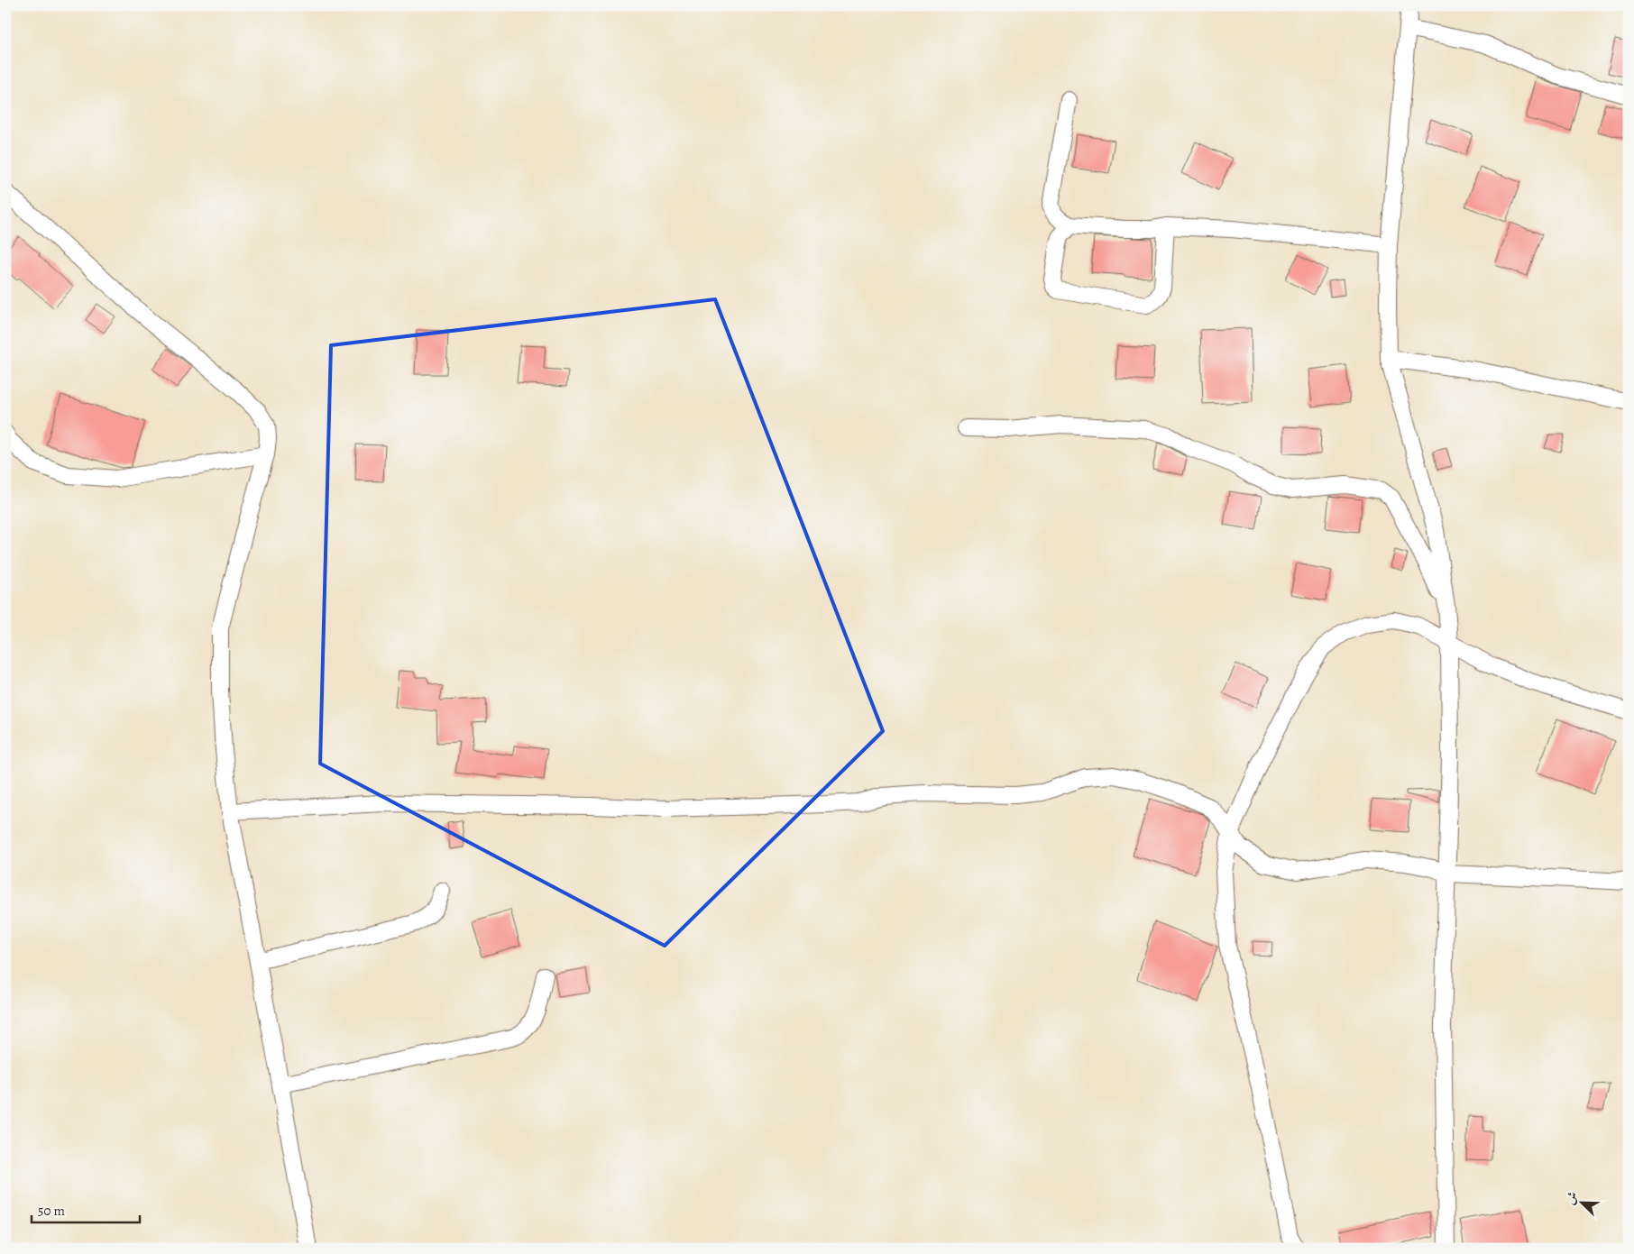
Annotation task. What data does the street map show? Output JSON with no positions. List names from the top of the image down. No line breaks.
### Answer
{"scale_bar":"50 m","north":"top left"}
